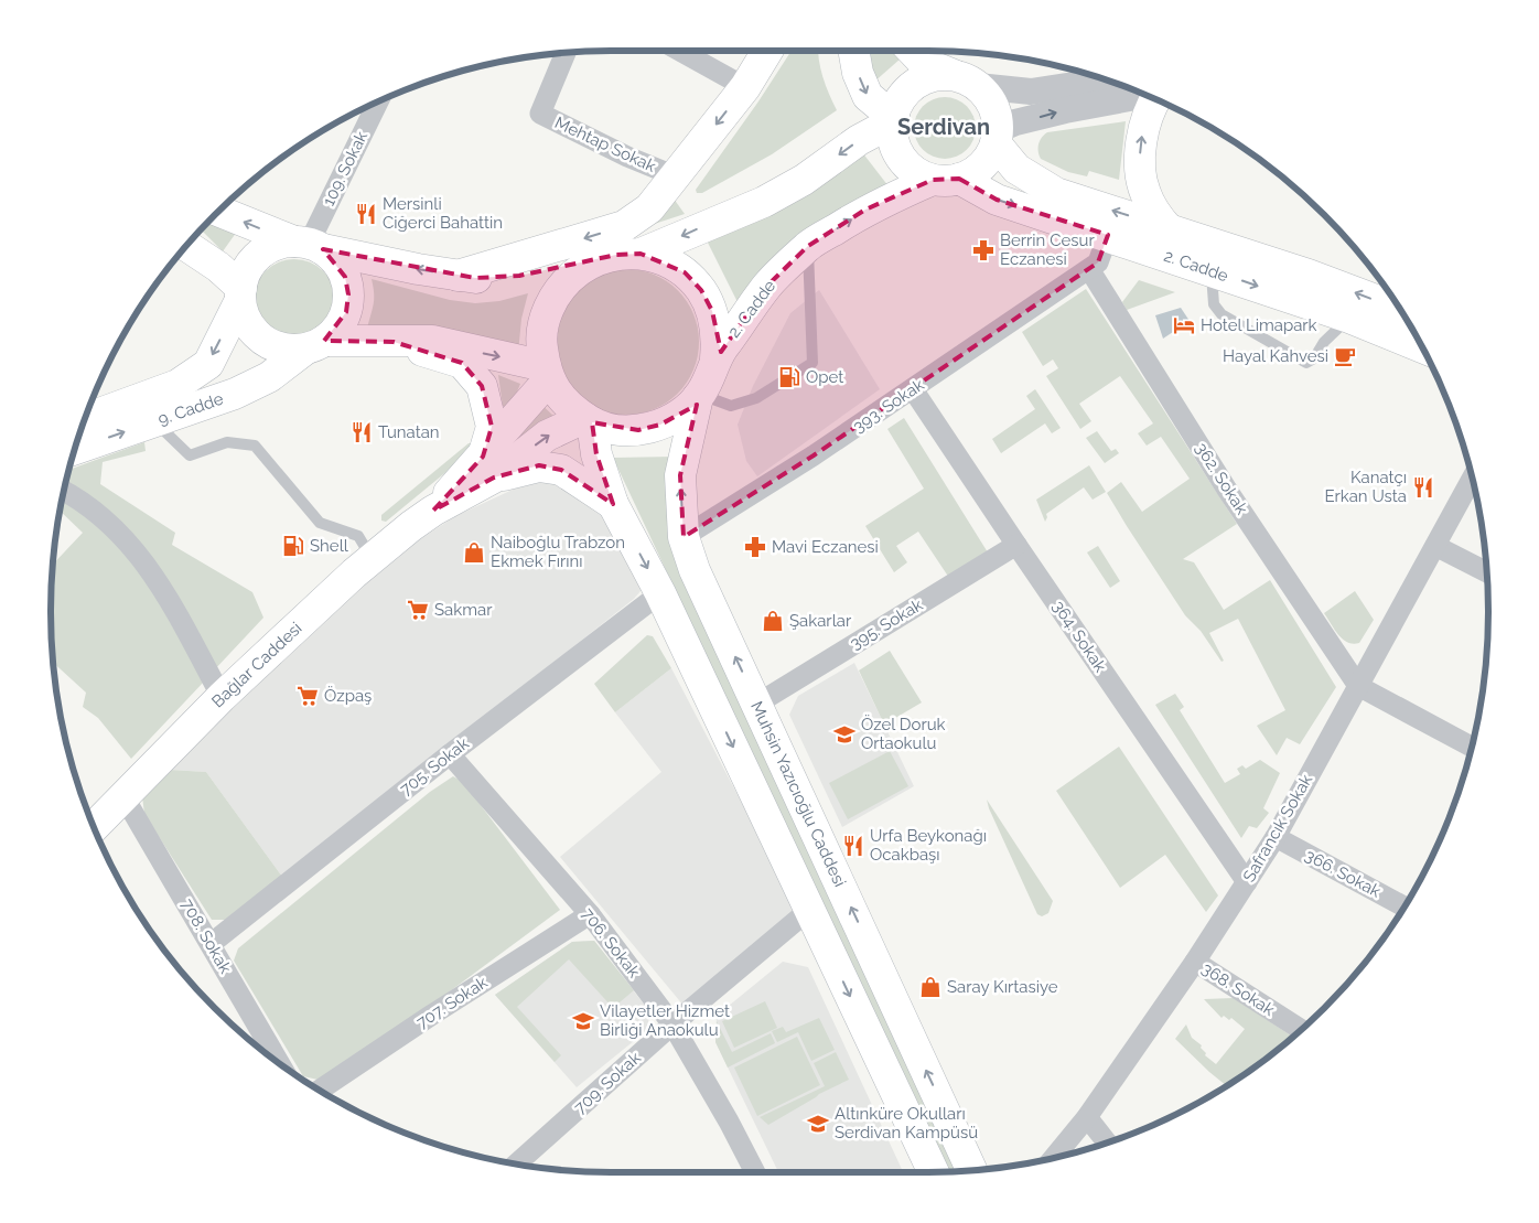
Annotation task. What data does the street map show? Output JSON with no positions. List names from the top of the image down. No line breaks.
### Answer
{"streets":{"main road":["2. Cadde","9. Cadde","Bağlar Caddesi","Muhsin Yazıcıoğlu Caddesi"],"street":["Mehtap Sokak","109. Sokak","393. Sokak","362. Sokak","395. Sokak","364. Sokak","705. Sokak","Safrancık Sokak","366. Sokak","708. Sokak","706. Sokak","368. Sokak","707. Sokak","709. Sokak"]},"crossings":[["109. Sokak","9. Cadde"],["2. Cadde","Muhsin Yazıcıoğlu Caddesi"],["393. Sokak","362. Sokak"],["393. Sokak","364. Sokak"],["393. Sokak","Muhsin Yazıcıoğlu Caddesi"],["362. Sokak","Safrancık Sokak"],["395. Sokak","364. Sokak"],["395. Sokak","Muhsin Yazıcıoğlu Caddesi"],["364. Sokak","Safrancık Sokak"],["Bağlar Caddesi","708. Sokak"],["705. Sokak","708. Sokak"],["705. Sokak","706. Sokak"],["Safrancık Sokak","366. Sokak"],["Safrancık Sokak","368. Sokak"],["706. Sokak","707. Sokak"],["706. Sokak","709. Sokak"]],"districts":["Serdivan"],"places":{"restaurant":["Mersinli Ciğerci Bahattin","Tunatan","Kanatçı Erkan Usta","Urfa Beykonağı Ocakbaşı"],"pharmacy":["Berrin Cesur Eczanesi","Mavi Eczanesi"],"hotel":["Hotel Limapark"],"cafe":["Hayal Kahvesi"],"fuel station":["Opet","Shell"],"shop":["Naiboğlu Trabzon Ekmek Fırını","Şakarlar","Saray Kırtasiye"],"supermarket":["Sakmar","Özpaş"],"school or university":["Özel Doruk Ortaokulu","Vilayetler Hizmet Birliği Anaokulu","Altınküre Okulları Serdivan Kampüsü"]}}
